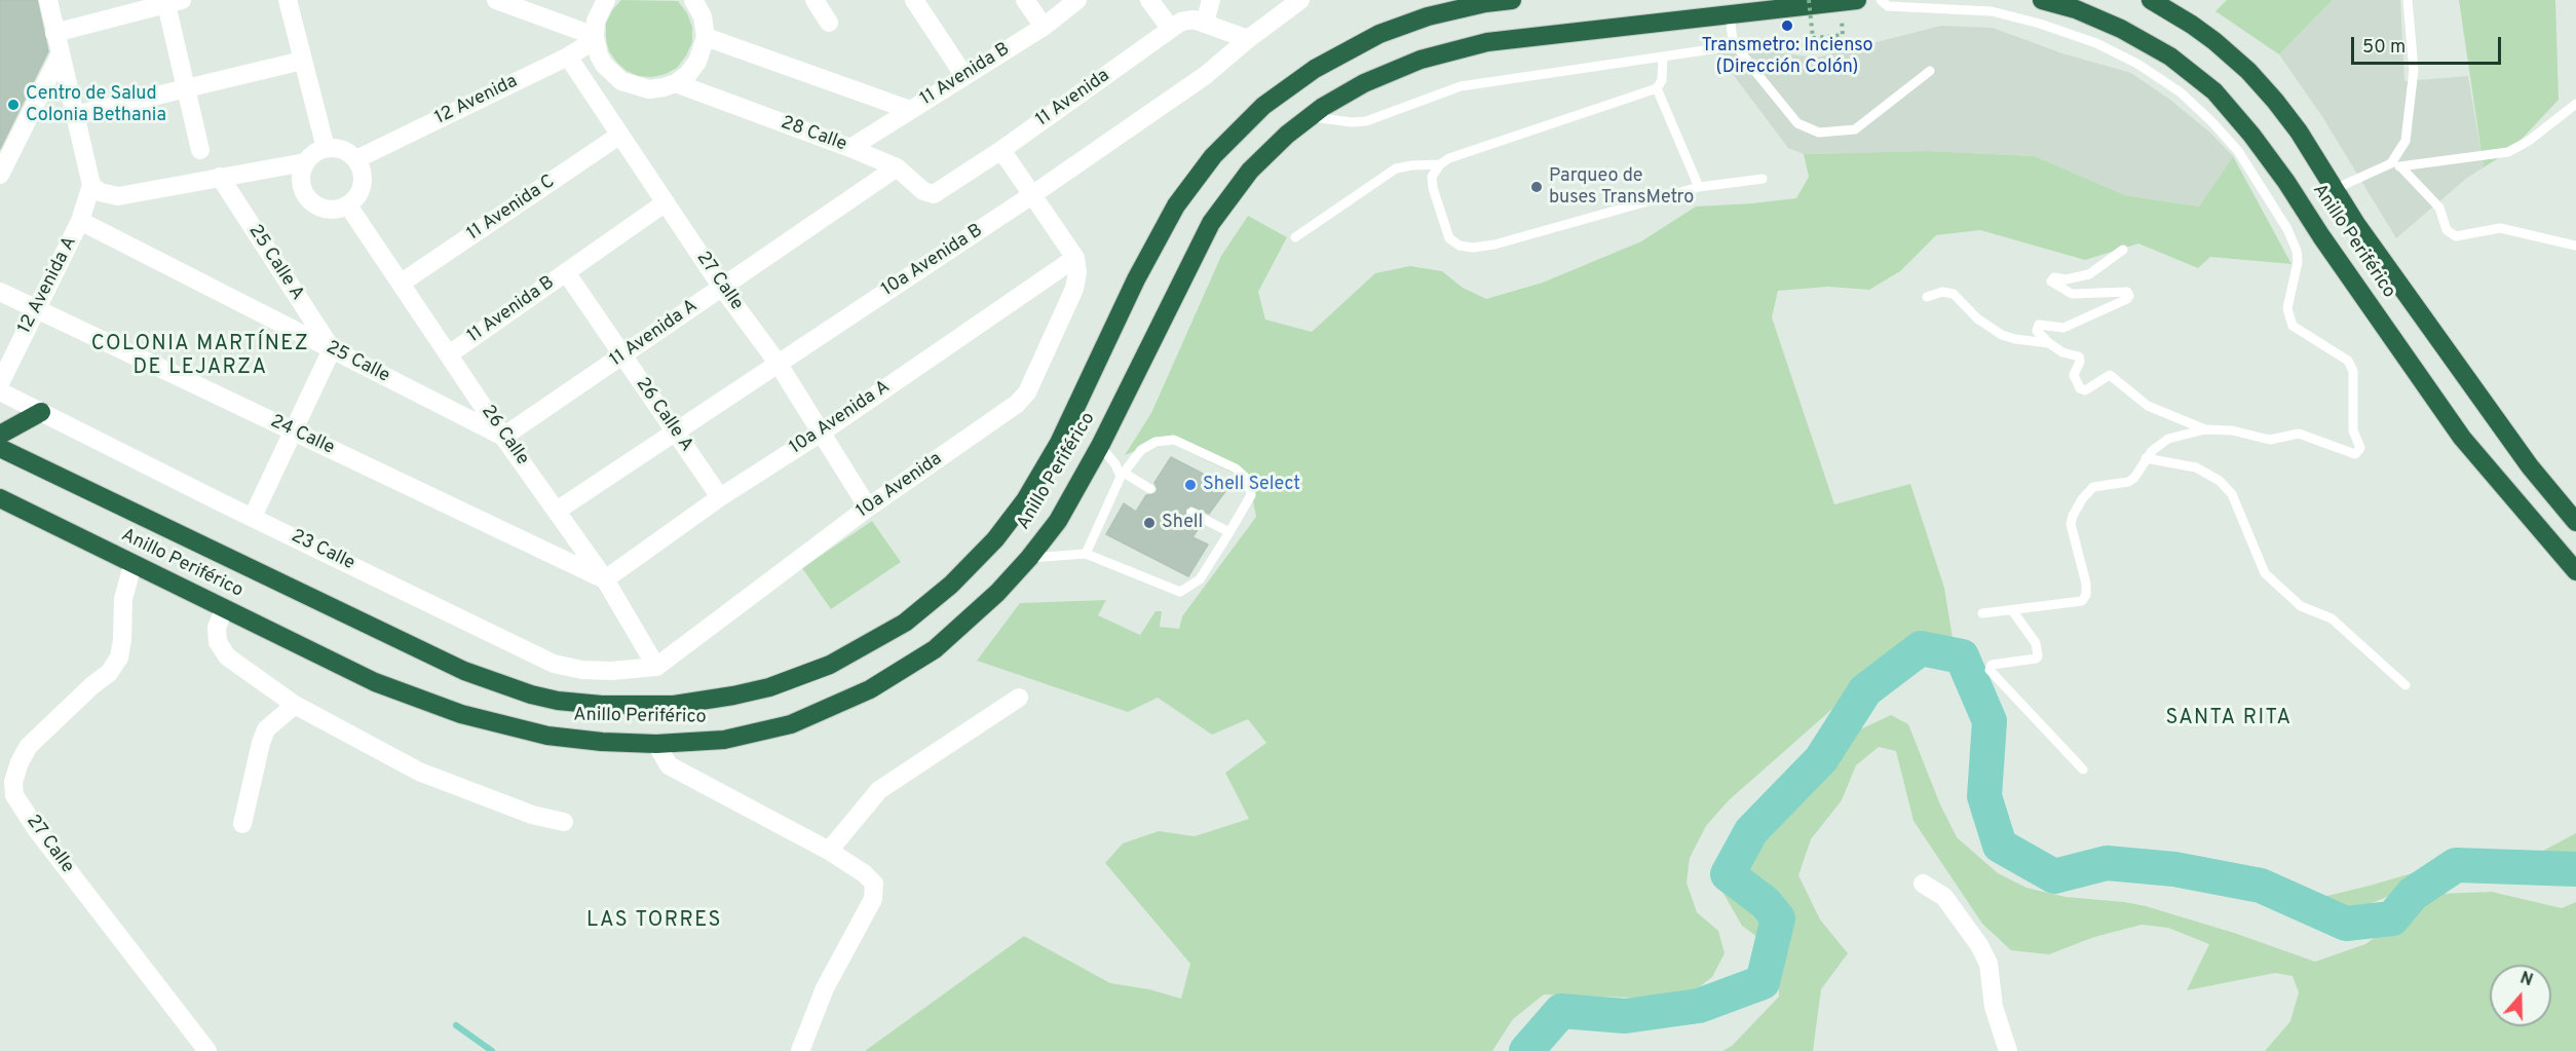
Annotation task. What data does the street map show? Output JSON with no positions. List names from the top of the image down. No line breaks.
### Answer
{"streets":{"highway":["Anillo Periférico"],"street":["11 Avenida B","11 Avenida","12 Avenida","28 Calle","11 Avenida C","10a Avenida B","25 Calle A","27 Calle","12 Avenida A","11 Avenida A","25 Calle","26 Calle A","10a Avenida A","24 Calle","26 Calle","10a Avenida","23 Calle"]},"crossings":[["11 Avenida B","28 Calle"],["11 Avenida B","27 Calle"],["11 Avenida B","26 Calle A"],["11 Avenida B","26 Calle"],["11 Avenida","28 Calle"],["12 Avenida","27 Calle"],["12 Avenida","26 Calle"],["28 Calle","11 Avenida A"],["11 Avenida C","27 Calle"],["11 Avenida C","26 Calle"],["Anillo Periférico","27 Calle"],["10a Avenida B","27 Calle"],["10a Avenida B","26 Calle A"],["10a Avenida B","26 Calle"],["25 Calle A","25 Calle"],["27 Calle","11 Avenida A"],["27 Calle","10a Avenida A"],["27 Calle","10a Avenida"],["12 Avenida A","25 Calle"],["12 Avenida A","24 Calle"],["11 Avenida A","25 Calle"],["11 Avenida A","26 Calle A"],["11 Avenida A","26 Calle"],["25 Calle","26 Calle"],["26 Calle A","10a Avenida A"],["10a Avenida A","24 Calle"],["10a Avenida A","26 Calle"],["10a Avenida A","10a Avenida"],["24 Calle","26 Calle"],["26 Calle","10a Avenida"],["26 Calle","23 Calle"],["10a Avenida","23 Calle"]],"districts":["COLONIA MARTÍNEZ DE LEJARZA","SANTA RITA","LAS TORRES"],"places":["Transmetro: Incienso (Dirección Colón)","Centro de Salud Colonia Bethania","Parqueo de buses TransMetro","Shell Select","Shell"],"scale_bar":"50 m","north":"top"}
